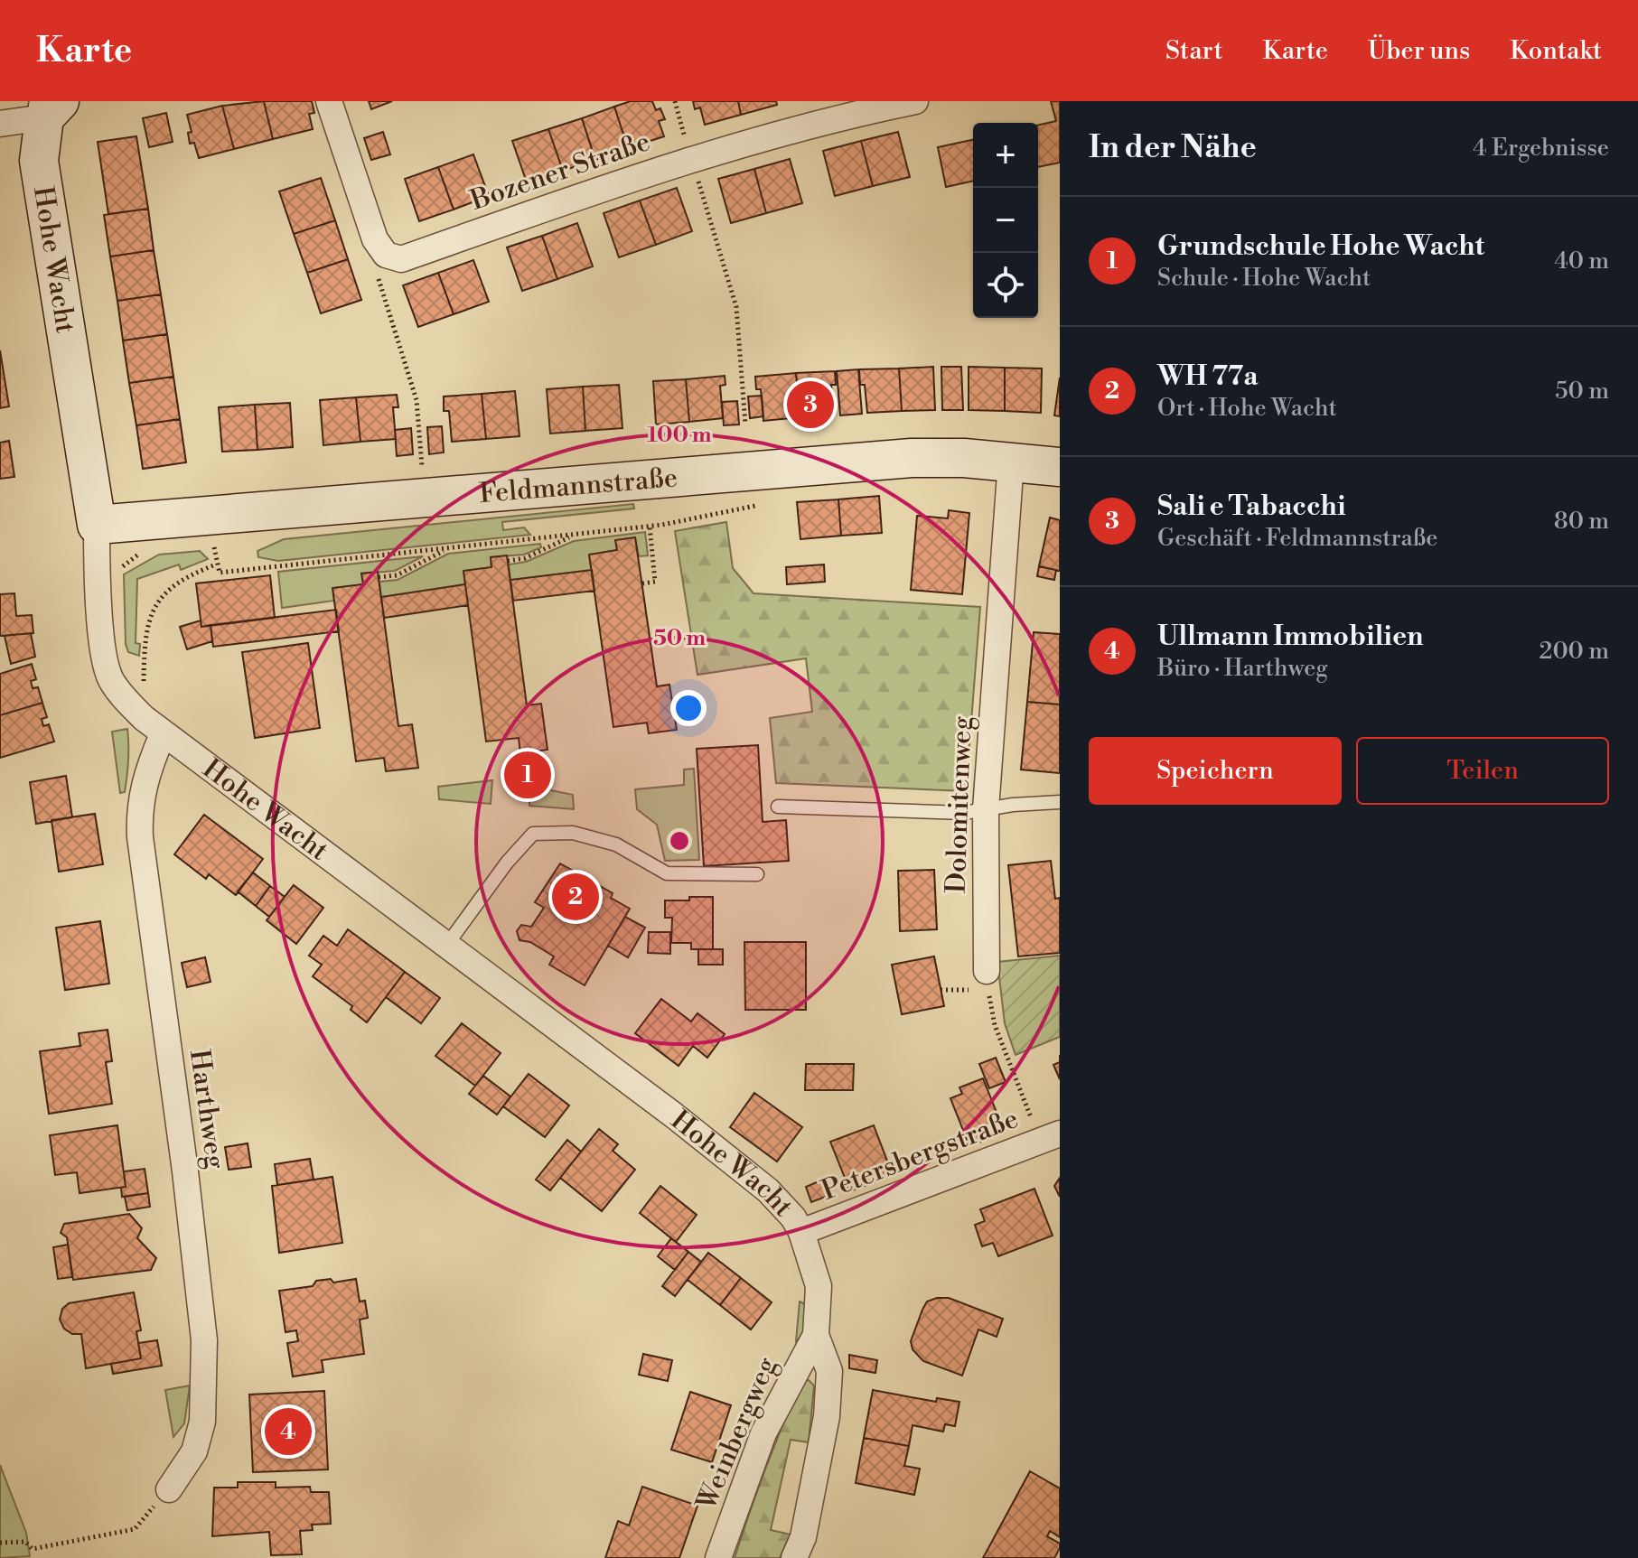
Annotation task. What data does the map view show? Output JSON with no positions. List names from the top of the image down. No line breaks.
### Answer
{"streets":{"street":["Bozener Straße","Hohe Wacht","Feldmannstraße","Dolomitenweg","Harthweg","Petersbergstraße","Weinbergweg"]},"crossings":[["Hohe Wacht","Feldmannstraße"],["Hohe Wacht","Harthweg"],["Hohe Wacht","Petersbergstraße"],["Hohe Wacht","Weinbergweg"],["Feldmannstraße","Dolomitenweg"]],"page":{"header":"Karte","nav":["Start","Karte","Über uns","Kontakt"],"heading":["In der Nähe","4 Ergebnisse"],"map_buttons":["+","−"],"list":[{"mark":"1","name":"Grundschule Hohe Wacht","note":"Schule · Hohe Wacht","value":"40 m"},{"mark":"2","name":"WH 77a","note":"Ort · Hohe Wacht","value":"50 m"},{"mark":"3","name":"Sali e Tabacchi","note":"Geschäft · Feldmannstraße","value":"80 m"},{"mark":"4","name":"Ullmann Immobilien","note":"Büro · Harthweg","value":"200 m"}],"pins":["3","1","2","4"],"buttons":["Speichern","Teilen"]},"rings":["100 m","50 m"]}
